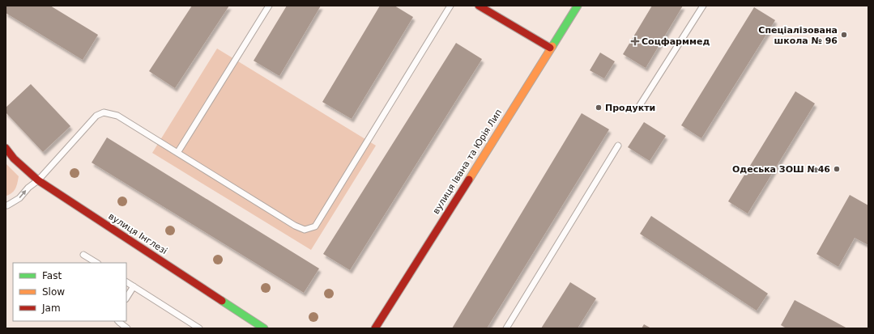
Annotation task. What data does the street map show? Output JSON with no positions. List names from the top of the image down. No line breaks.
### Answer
{"streets":{"street":["вулиця Івана та Юрія Лип","вулиця Інглезі"]},"places":{"other":["Спеціалізована школа № 96","Продукти","Одеська ЗОШ №46"],"health":["Соцфарммед"]},"legend":["Fast","Slow","Jam"]}
